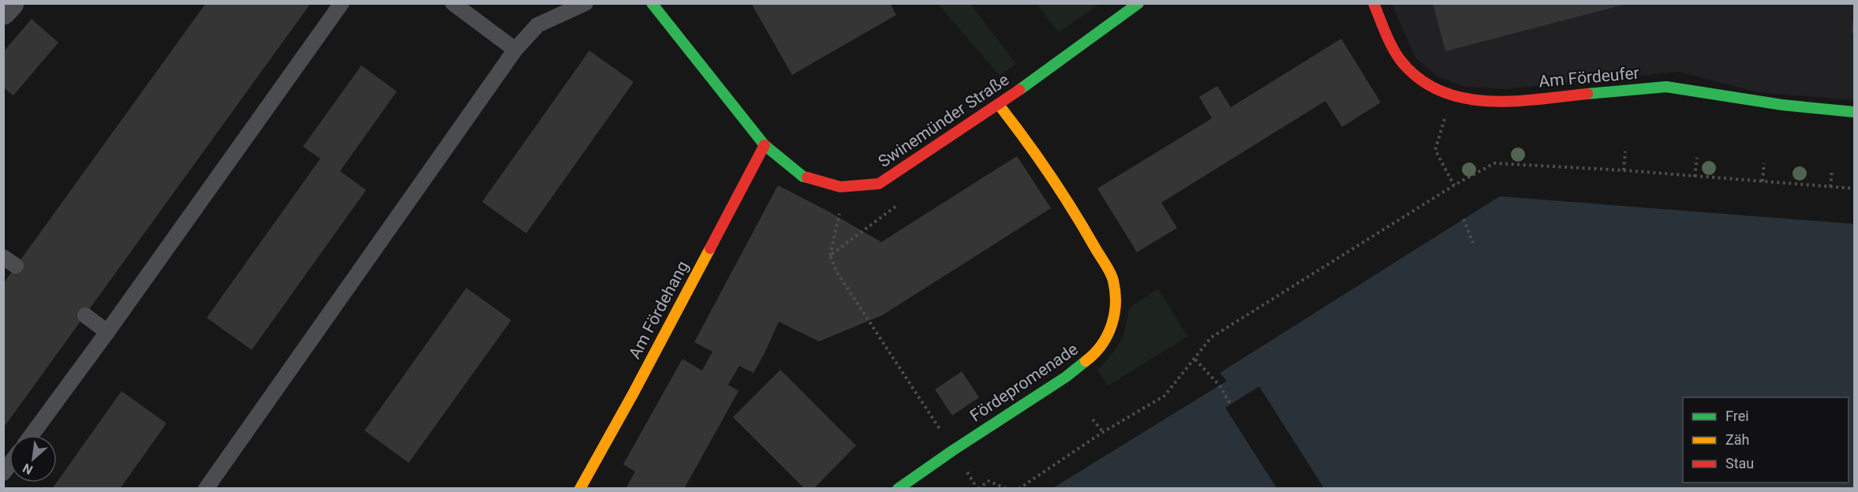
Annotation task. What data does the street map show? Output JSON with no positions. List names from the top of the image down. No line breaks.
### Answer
{"streets":{"street":["Am Fördeufer","Swinemünder Straße","Am Fördehang","Fördepromenade"]},"crossings":[["Swinemünder Straße","Am Fördehang"],["Swinemünder Straße","Fördepromenade"]],"legend":["Frei","Zäh","Stau"],"north":"bottom left"}
